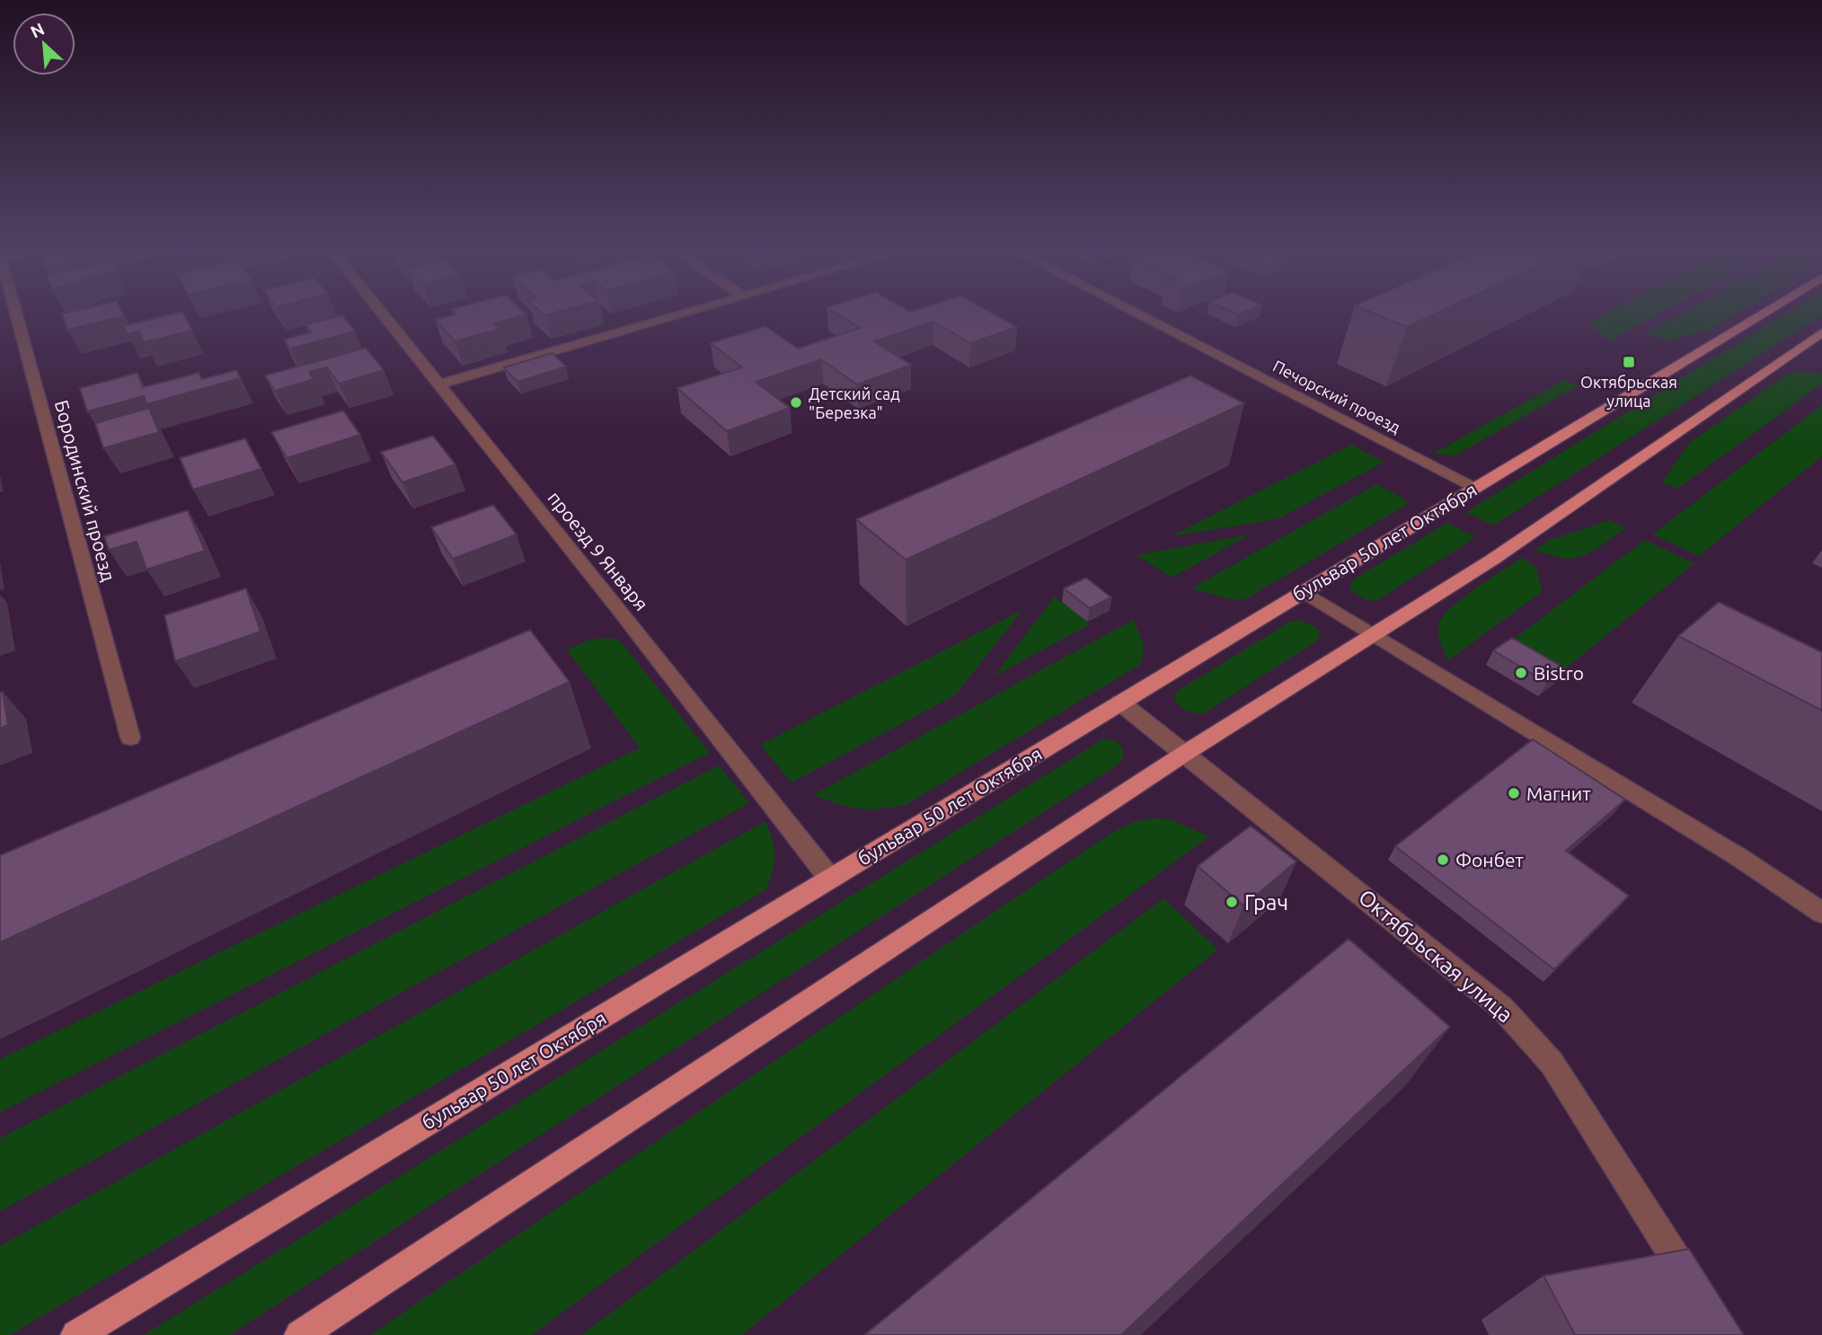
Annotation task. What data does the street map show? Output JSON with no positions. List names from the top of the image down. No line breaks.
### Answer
{"streets":{"main road":["бульвар 50 лет Октября"],"street":["Печорский проезд","Бородинский проезд","проезд 9 Января","Октябрьская улица"]},"crossings":[["Печорский проезд","бульвар 50 лет Октября"],["бульвар 50 лет Октября","проезд 9 Января"],["бульвар 50 лет Октября","Октябрьская улица"]],"places":{"transit":["Октябрьская улица"],"other":["Детский сад \"Березка\"","Bistro","Магнит","Фонбет","Грач"]},"north":"top left"}
